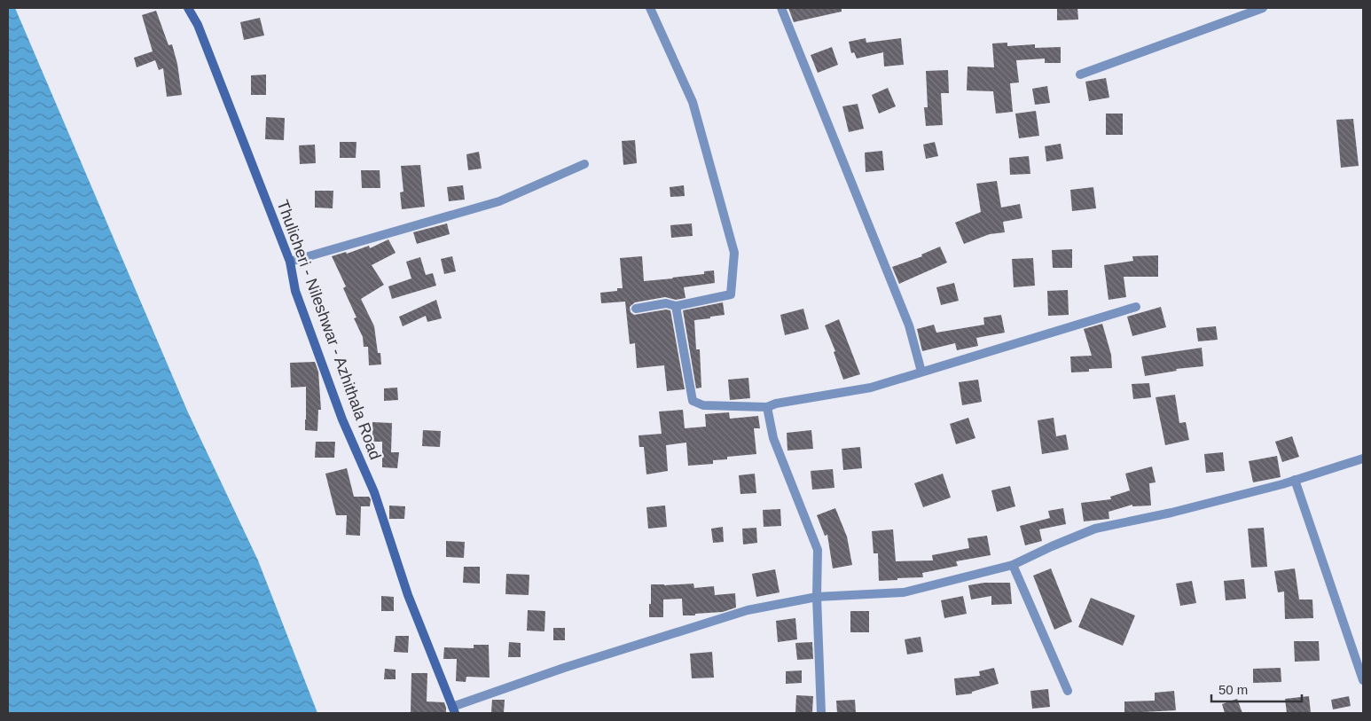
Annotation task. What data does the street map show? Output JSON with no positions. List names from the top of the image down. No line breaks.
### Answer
{"streets":{"main road":["Thulicheri - Nileshwar - Azhithala Road"]},"scale_bar":"50 m"}
